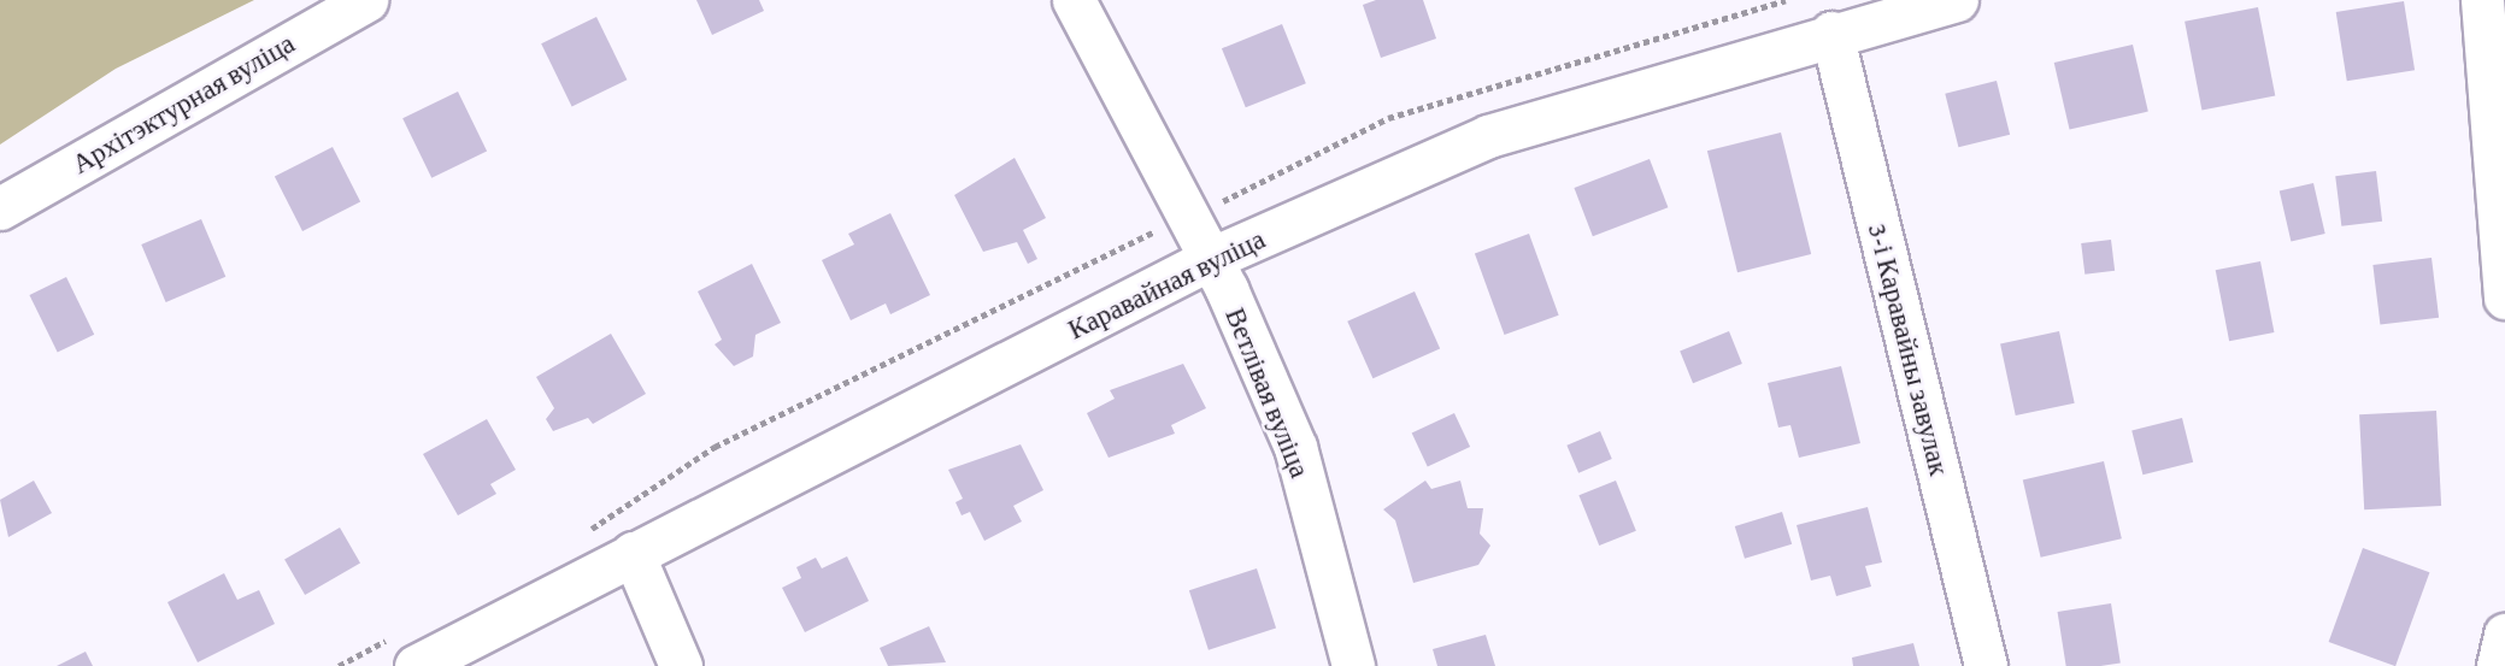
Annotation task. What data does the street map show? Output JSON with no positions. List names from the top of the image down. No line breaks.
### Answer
{"streets":{"street":["Архітэктурная вуліца","Каравайная вуліца","3-і Каравайны завулак","Ветлівая вуліца"]},"crossings":[["Каравайная вуліца","3-і Каравайны завулак"],["Каравайная вуліца","Ветлівая вуліца"]]}
